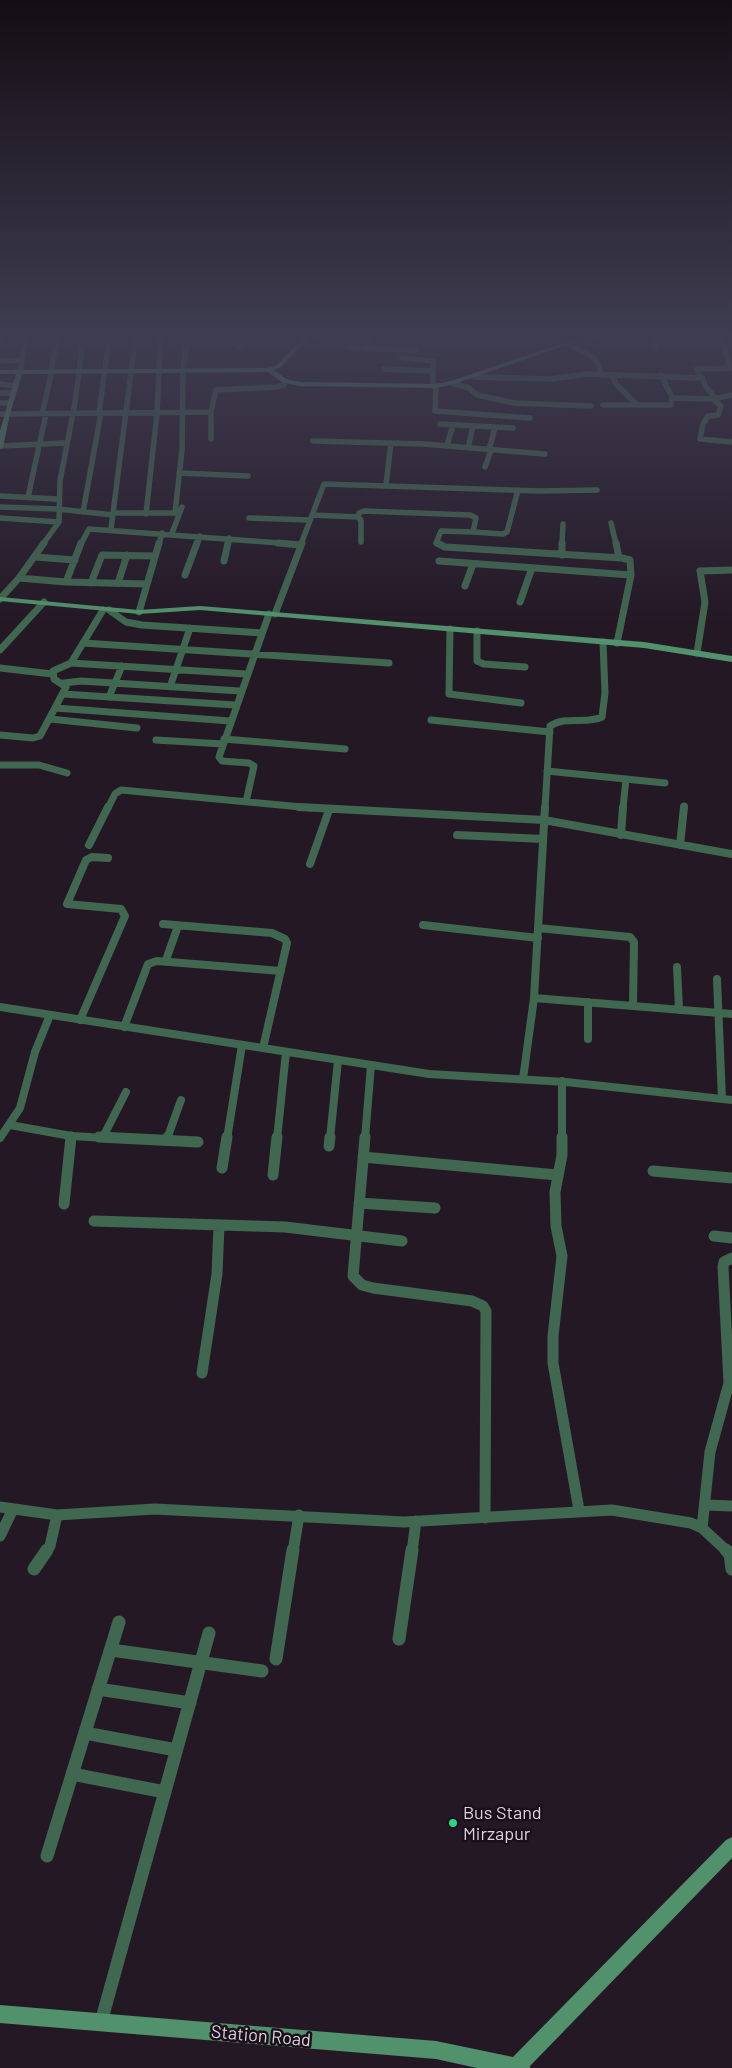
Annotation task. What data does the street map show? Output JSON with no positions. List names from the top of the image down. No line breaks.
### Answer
{"streets":{"street":["Station Road"]},"places":["Bus Stand Mirzapur"]}
